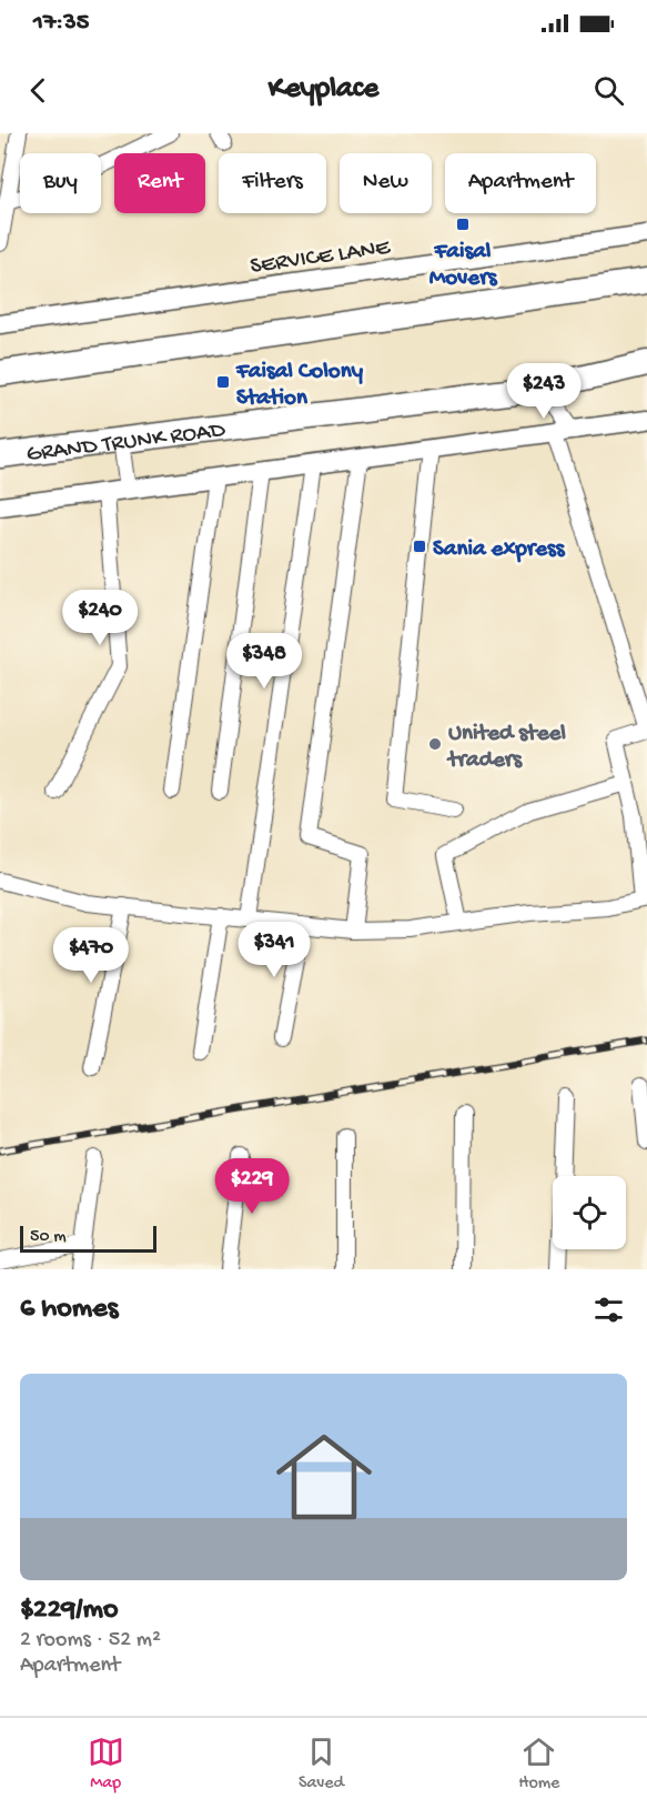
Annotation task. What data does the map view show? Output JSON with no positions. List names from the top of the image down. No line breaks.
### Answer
{"streets":{"highway":["GRAND TRUNK ROAD"],"street":["SERVICE LANE"]},"places":{"transit":["Faisal Movers","Faisal Colony Station","Sania express"],"other":["United steel traders"]},"scale_bar":"50 m","page":{"status":"17:35","header":"Keyplace","chip":["Buy","Rent","Filters","New","Apartment"],"price":["$243","$240","$348","$341","$470","$229"],"scale":"50 m","heading":"6 homes","list":[{"name":"$229/mo","note":"2 rooms · 52 m² · Apartment"}],"tabs":["Map","Saved","Home"]}}
